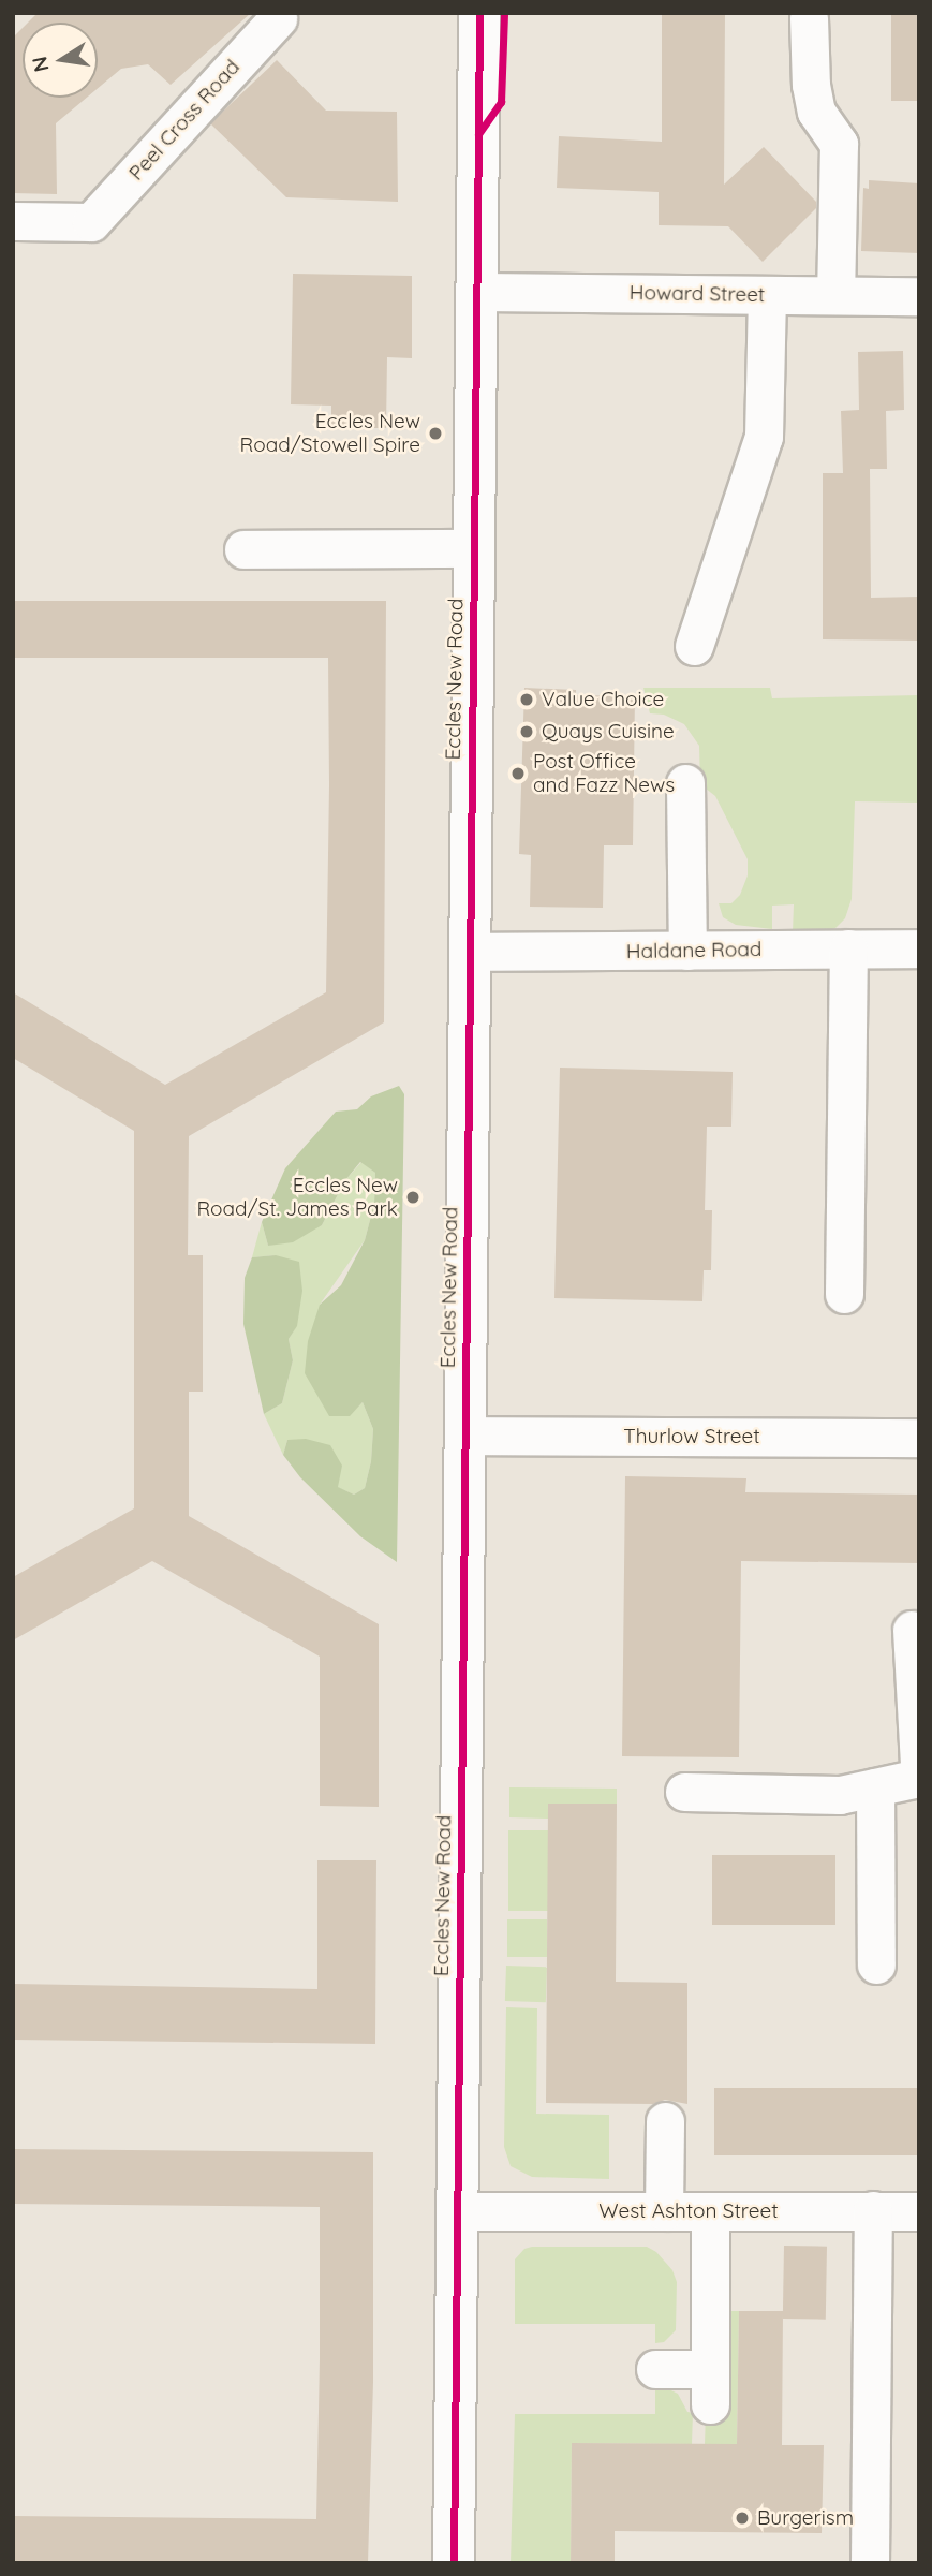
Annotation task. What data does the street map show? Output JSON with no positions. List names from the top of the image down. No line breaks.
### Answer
{"streets":{"main road":["Eccles New Road"],"street":["Peel Cross Road","Howard Street","Haldane Road","Thurlow Street","West Ashton Street"]},"crossings":[["Howard Street","Eccles New Road"],["Eccles New Road","Haldane Road"],["Eccles New Road","Thurlow Street"],["Eccles New Road","West Ashton Street"]],"places":["Eccles New Road/Stowell Spire","Value Choice","Quays Cuisine","Post Office and Fazz News","Eccles New Road/St. James Park","Burgerism"],"north":"left"}
